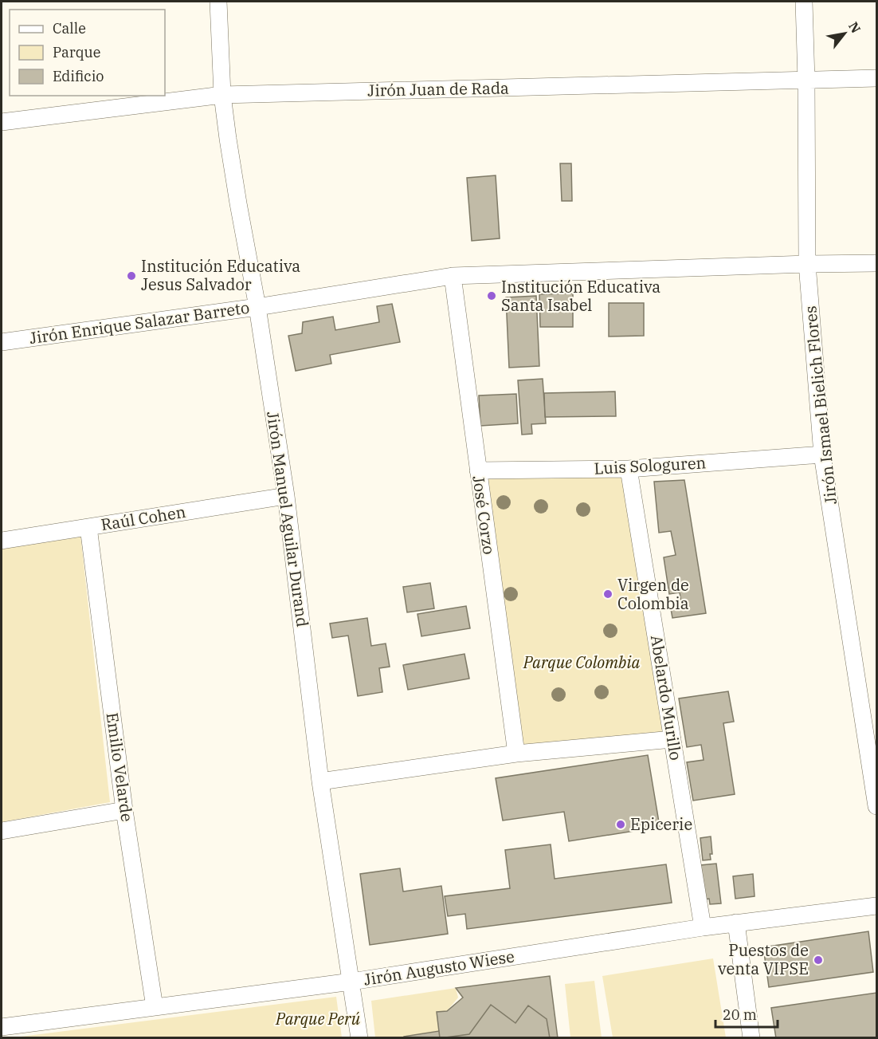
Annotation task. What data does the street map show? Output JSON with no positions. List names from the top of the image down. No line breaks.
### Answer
{"streets":{"street":["Jirón Juan de Rada","Jirón Enrique Salazar Barreto","Jirón Ismael Bielich Flores","Luis Sologuren","José Corzo","Raúl Cohen","Jirón Manuel Aguilar Durand","Abelardo Murillo","Emilio Velarde","Jirón Augusto Wiese"]},"crossings":[["Jirón Juan de Rada","Jirón Ismael Bielich Flores"],["Jirón Juan de Rada","Jirón Manuel Aguilar Durand"],["Jirón Enrique Salazar Barreto","Jirón Ismael Bielich Flores"],["Jirón Enrique Salazar Barreto","José Corzo"],["Jirón Enrique Salazar Barreto","Jirón Manuel Aguilar Durand"],["Jirón Ismael Bielich Flores","Luis Sologuren"],["Luis Sologuren","José Corzo"],["Luis Sologuren","Abelardo Murillo"],["Raúl Cohen","Jirón Manuel Aguilar Durand"],["Raúl Cohen","Emilio Velarde"],["Jirón Manuel Aguilar Durand","Jirón Augusto Wiese"],["Abelardo Murillo","Jirón Augusto Wiese"],["Emilio Velarde","Jirón Augusto Wiese"]],"parks":["Parque Colombia","Parque Perú"],"places":["Institución Educativa Jesus Salvador","Institución Educativa Santa Isabel","Virgen de Colombia","Epicerie","Puestos de venta VIPSE"],"legend":["Calle","Parque","Edificio"],"scale_bar":"20 m","north":"top right"}
